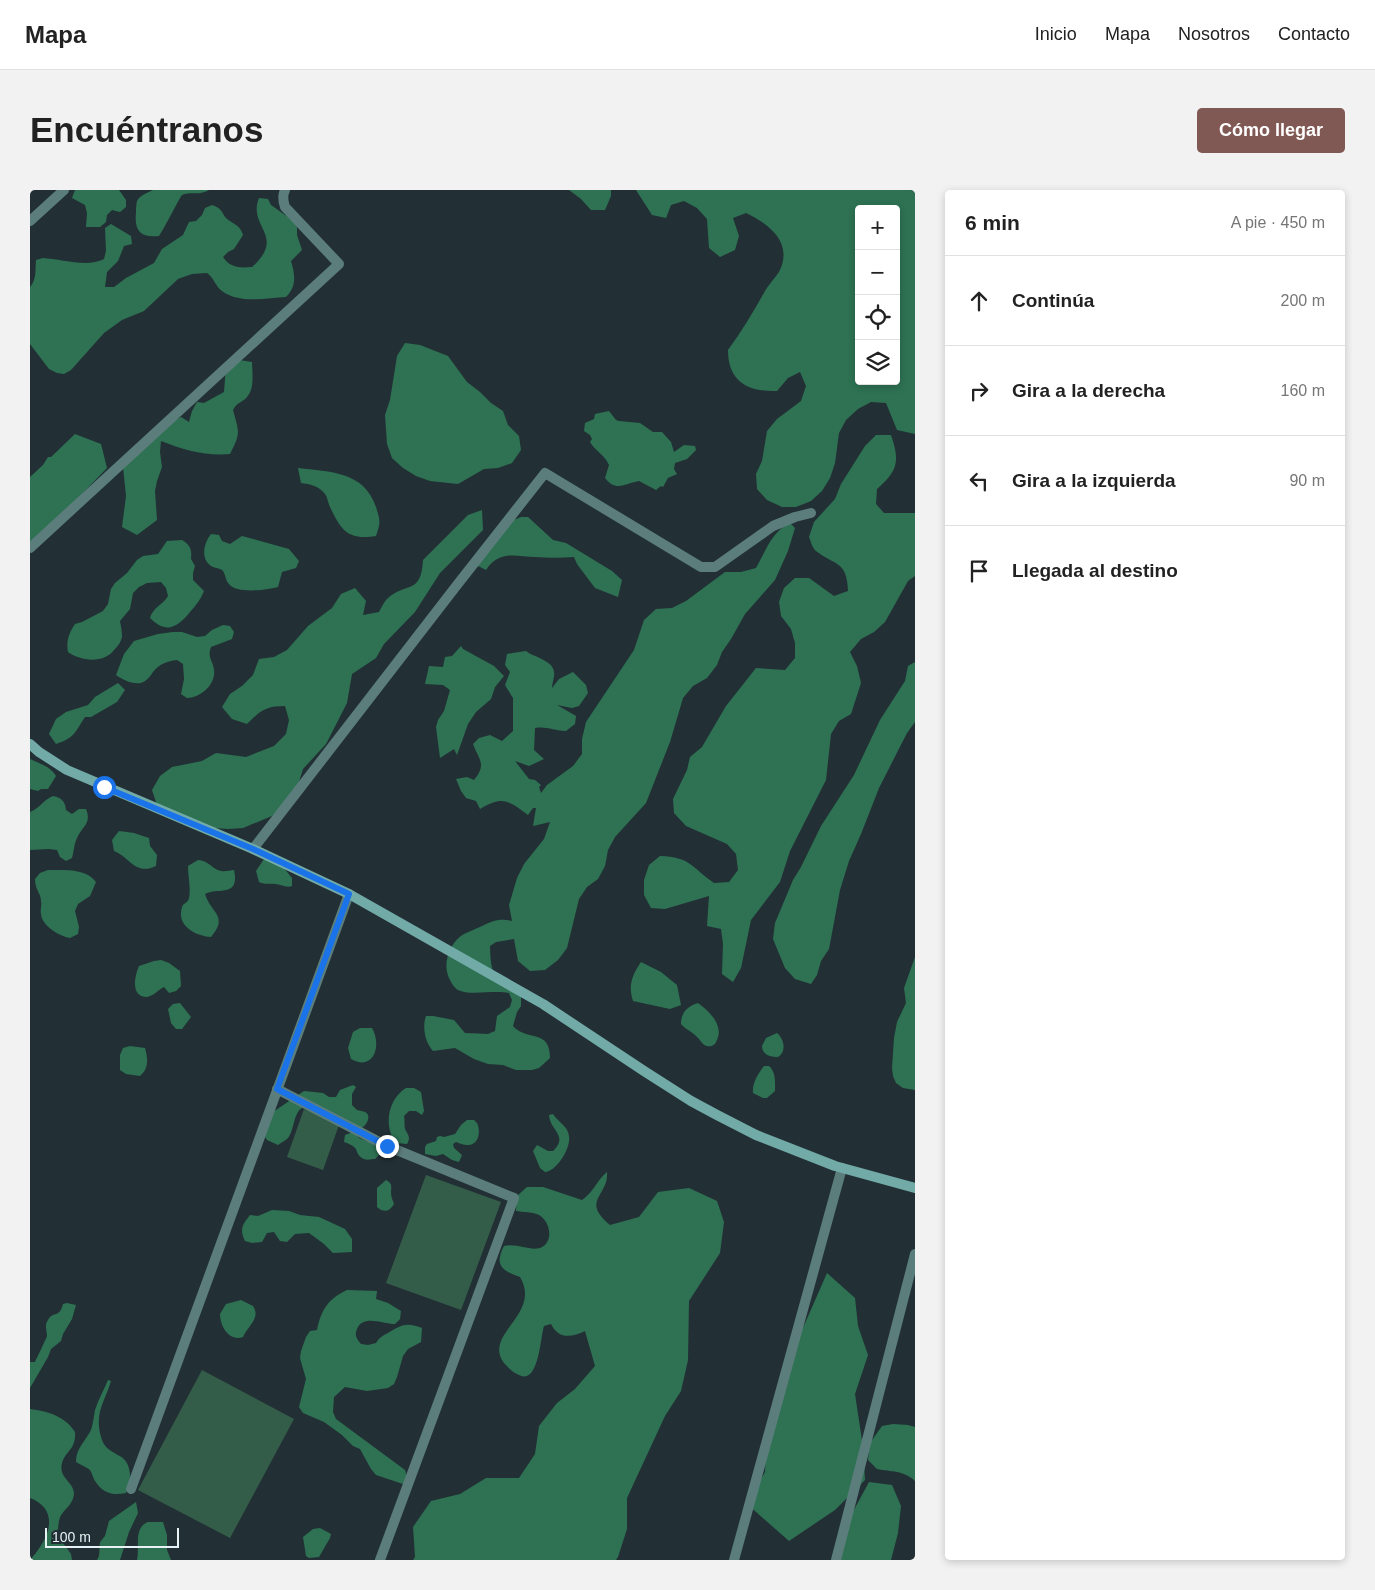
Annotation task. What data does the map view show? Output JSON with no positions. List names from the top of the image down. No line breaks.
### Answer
{"scale_bar":"100 m","page":{"header":"Mapa","nav":["Inicio","Mapa","Nosotros","Contacto"],"buttons":"Cómo llegar","title":"Encuéntranos","heading":["6 min","A pie · 450 m"],"map_buttons":["+","−"],"list":[["Continúa","200 m"],["Gira a la derecha","160 m"],["Gira a la izquierda","90 m"],"Llegada al destino"],"scale":"100 m"}}
